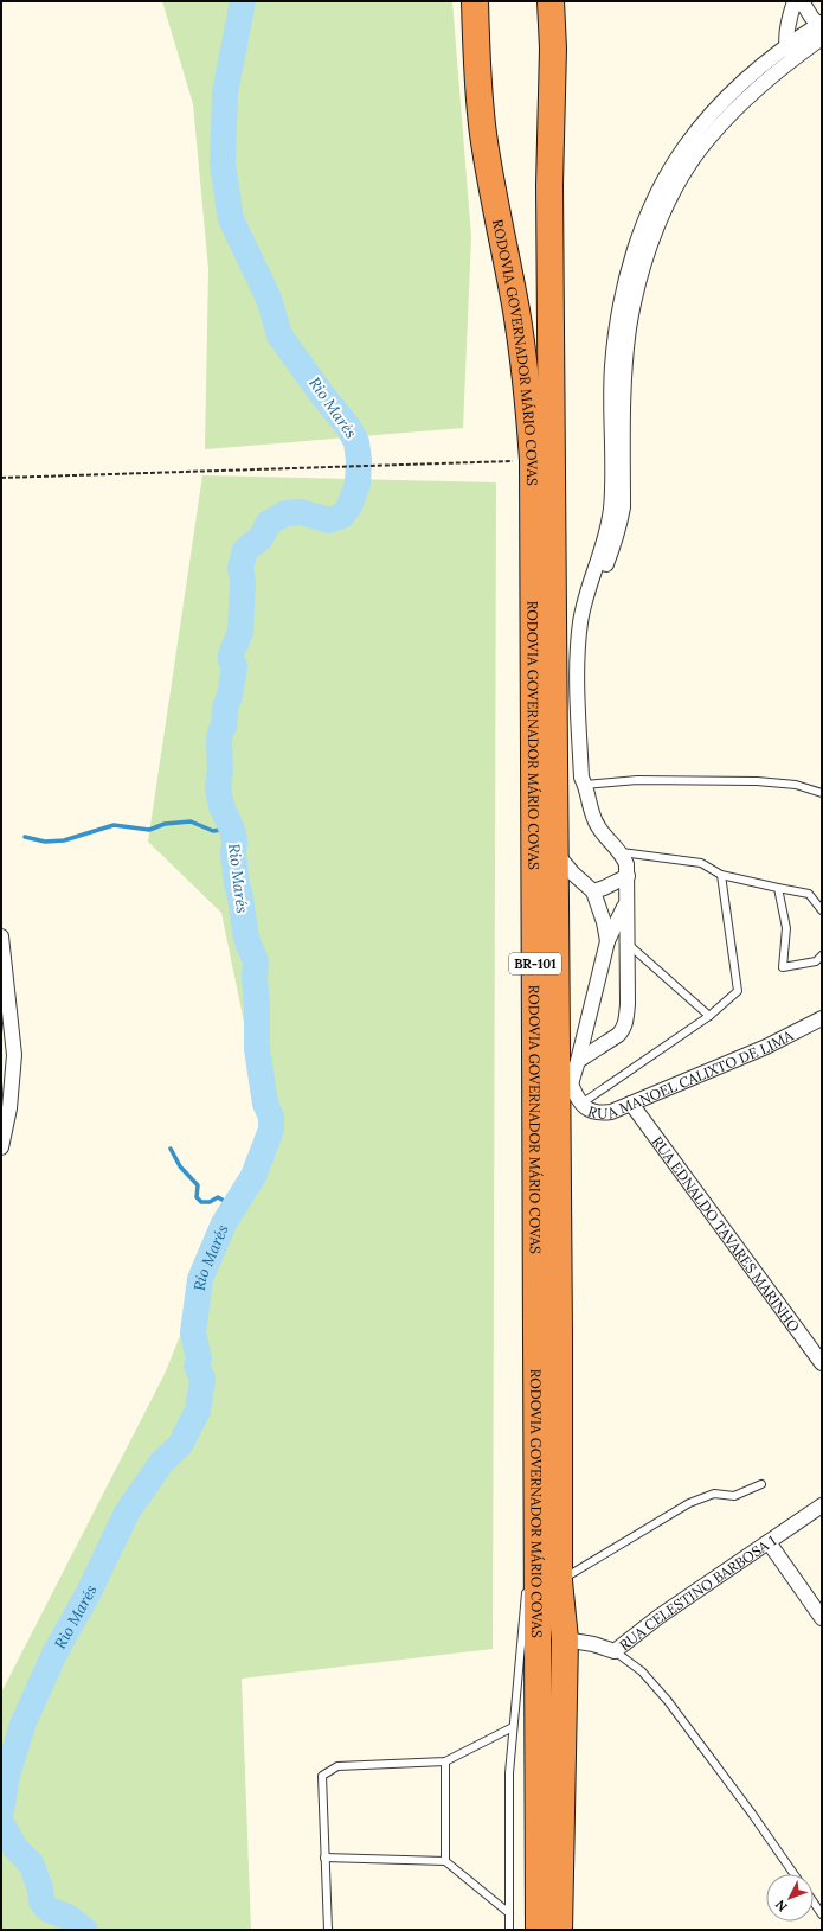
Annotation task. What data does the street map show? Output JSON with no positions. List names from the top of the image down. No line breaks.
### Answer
{"streets":{"highway":["RODOVIA GOVERNADOR MÁRIO COVAS","BR-101"],"street":["RUA MANOEL CALIXTO DE LIMA","RUA EDNALDO TAVARES MARINHO","RUA CELESTINO BARBOSA 1"]},"crossings":[["RODOVIA GOVERNADOR MÁRIO COVAS","RUA CELESTINO BARBOSA 1"],["RUA MANOEL CALIXTO DE LIMA","RUA EDNALDO TAVARES MARINHO"]],"water":["Rio Marés"],"north":"bottom left"}
